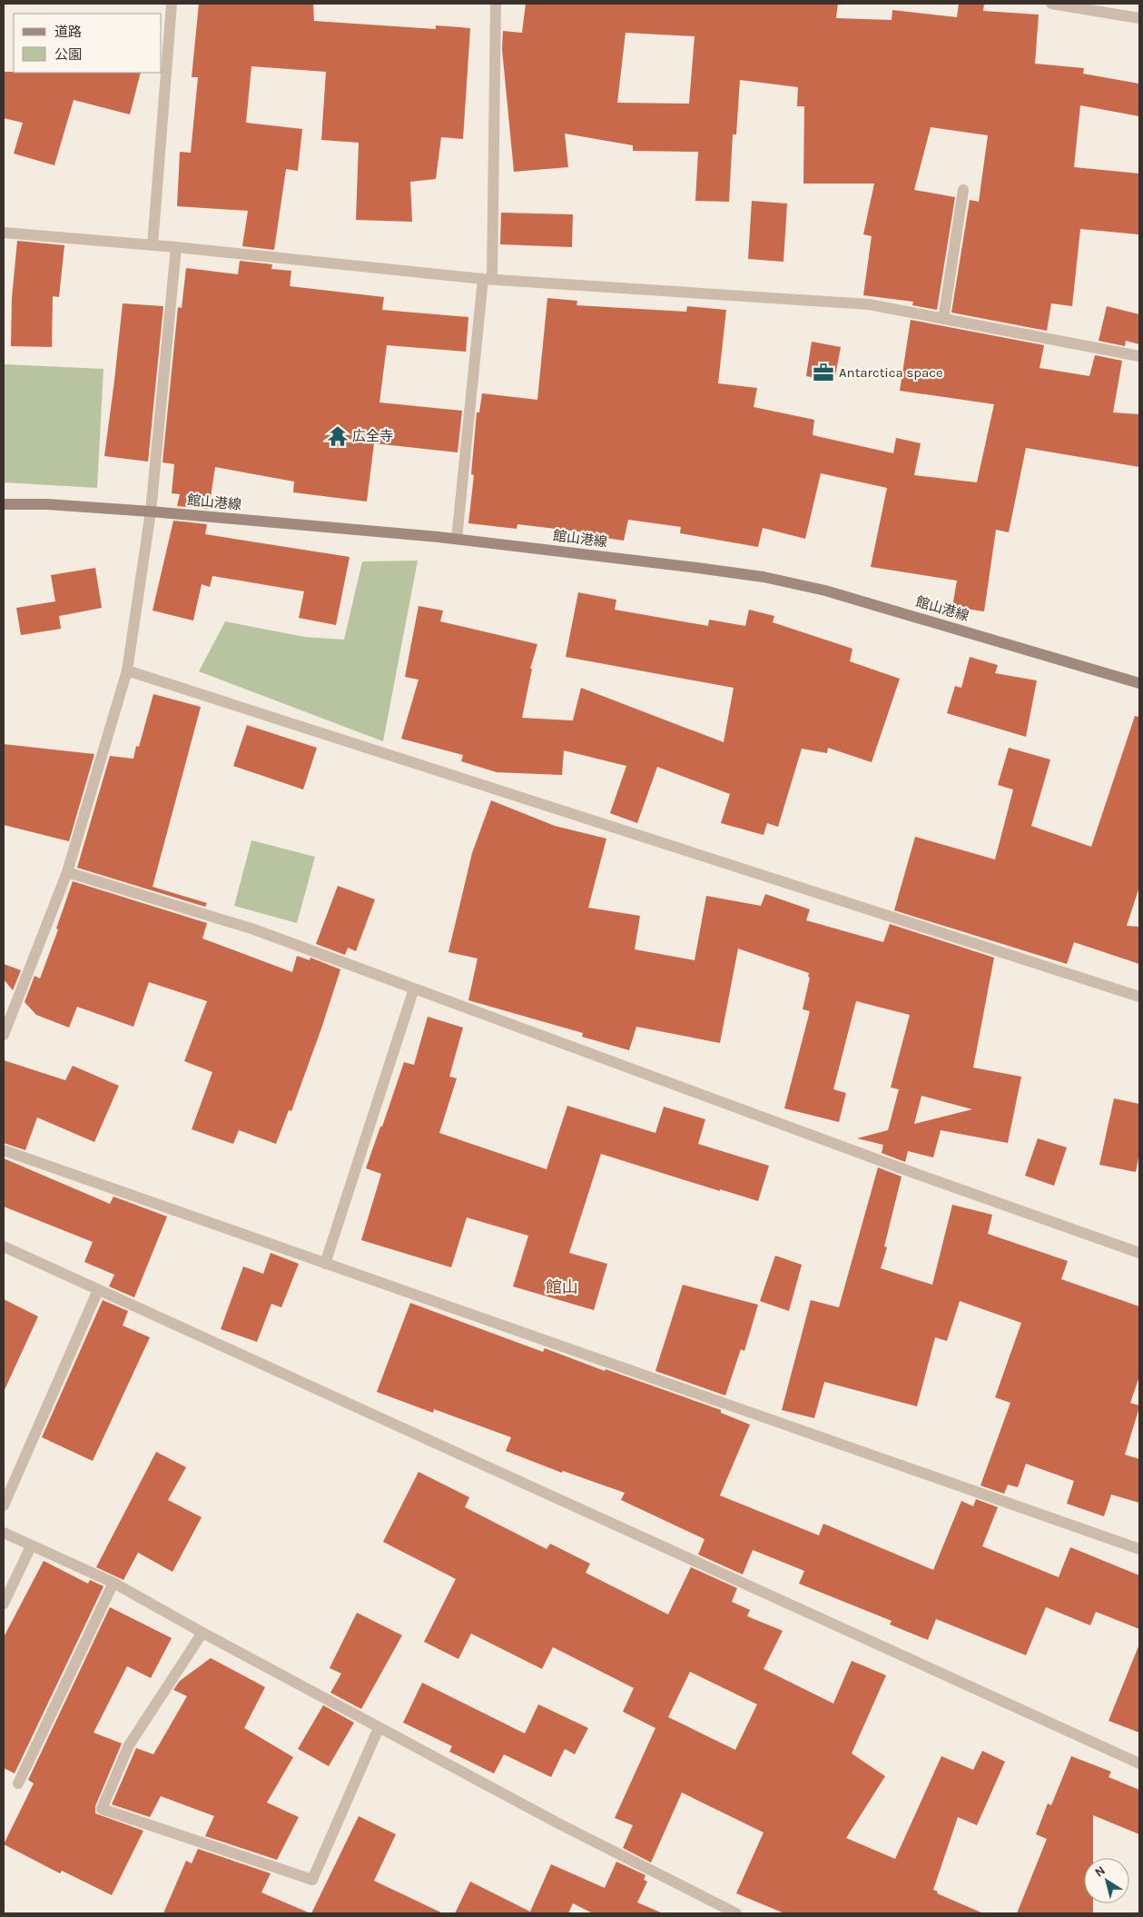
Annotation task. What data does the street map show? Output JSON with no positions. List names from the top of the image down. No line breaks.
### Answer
{"streets":{"main road":["館山港線"]},"districts":["館山"],"places":{"office":["Antarctica space"],"temple":["広全寺"]},"legend":["道路","公園"],"north":"top left"}
